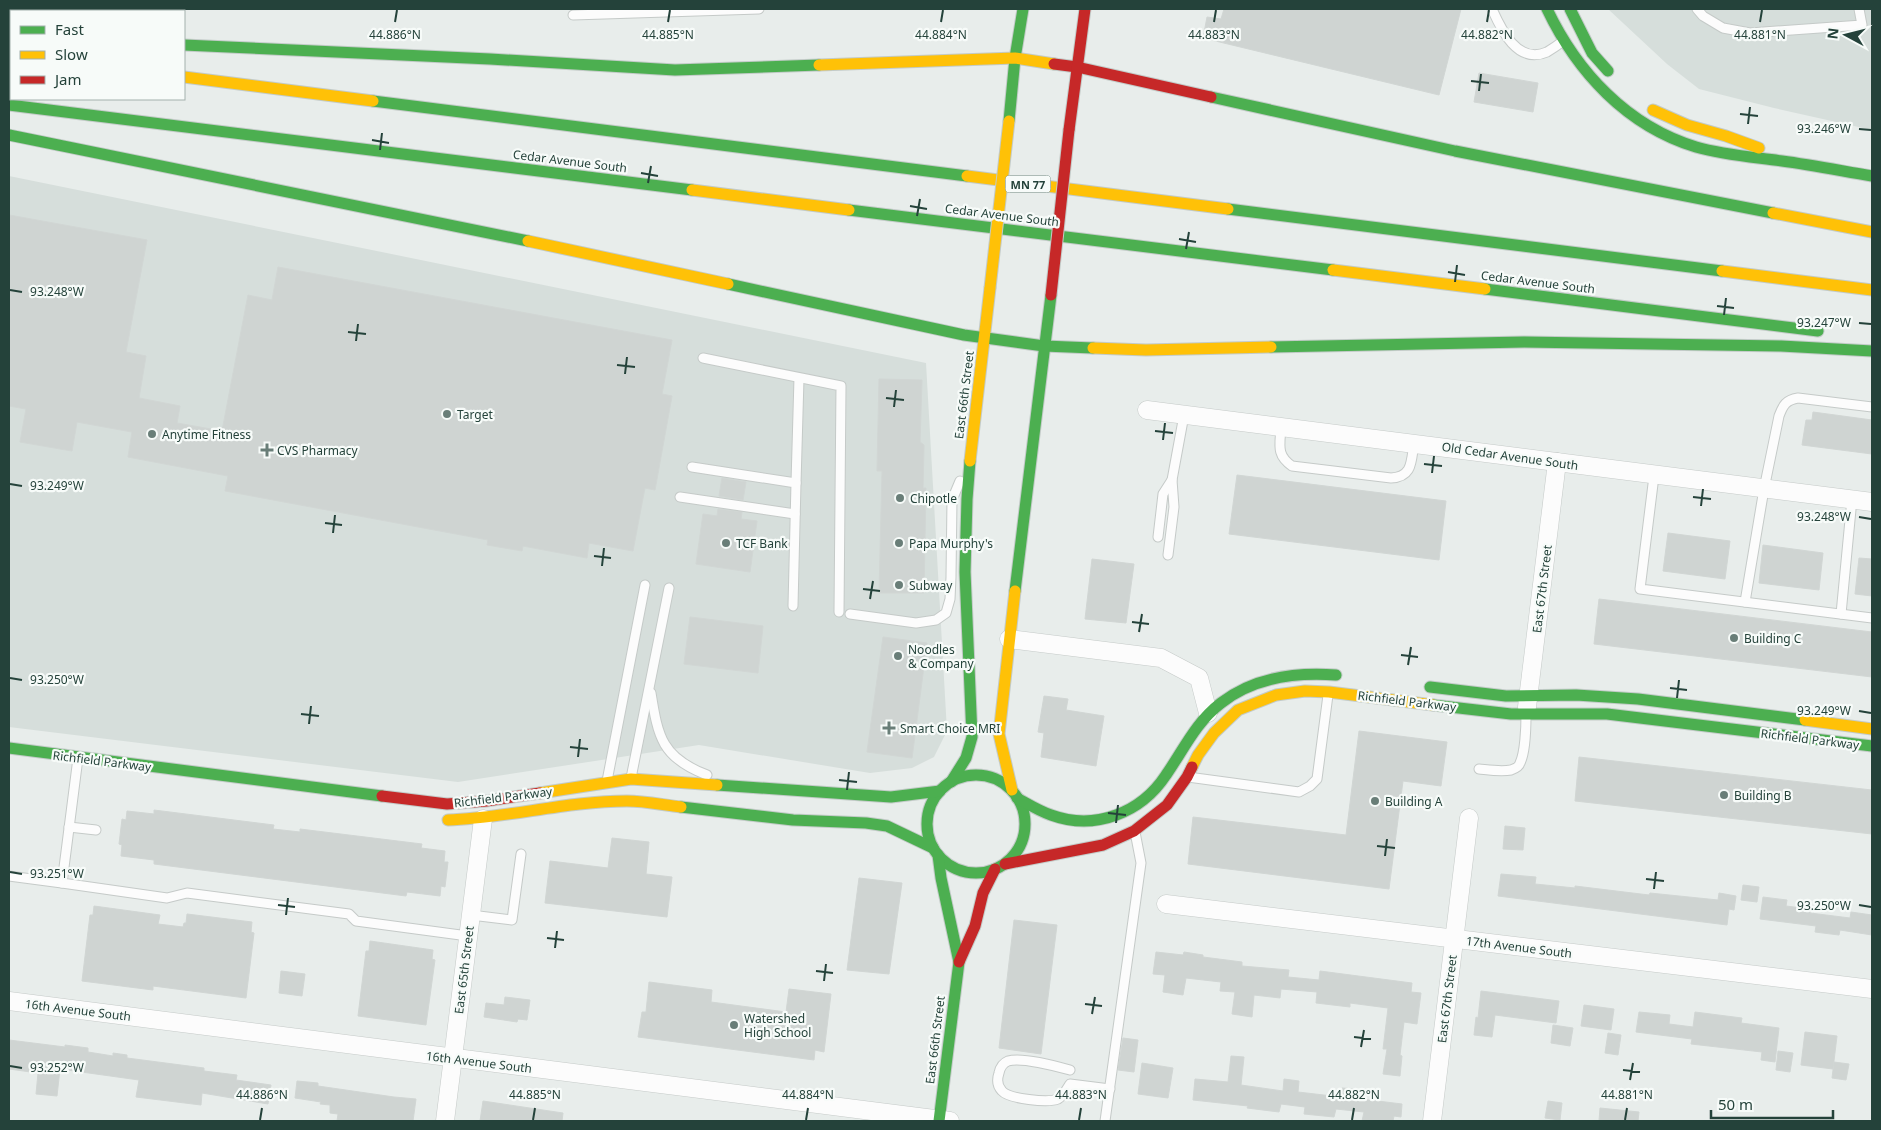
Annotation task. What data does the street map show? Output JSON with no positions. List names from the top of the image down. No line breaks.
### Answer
{"streets":{"main road":["Cedar Avenue South","MN 77","East 66th Street","Richfield Parkway"],"street":["Old Cedar Avenue South","East 67th Street","17th Avenue South","East 65th Street","16th Avenue South"]},"crossings":[["East 66th Street","Richfield Parkway"],["East 66th Street","16th Avenue South"],["Old Cedar Avenue South","East 67th Street"],["East 67th Street","Richfield Parkway"],["East 67th Street","17th Avenue South"],["Richfield Parkway","East 65th Street"],["East 65th Street","16th Avenue South"]],"places":{"other":["Target","Anytime Fitness","Chipotle","TCF Bank","Papa Murphy's","Subway","Building C","Noodles & Company","Building B","Building A","Watershed High School"],"health":["CVS Pharmacy","Smart Choice MRI"]},"legend":["Fast","Slow","Jam"],"scale_bar":"50 m","north":"left","coordinates":["44.886°N","44.885°N","44.884°N","44.883°N","44.882°N","44.881°N","93.246°W","93.248°W","93.247°W","93.249°W","93.250°W","93.251°W","93.252°W"]}
